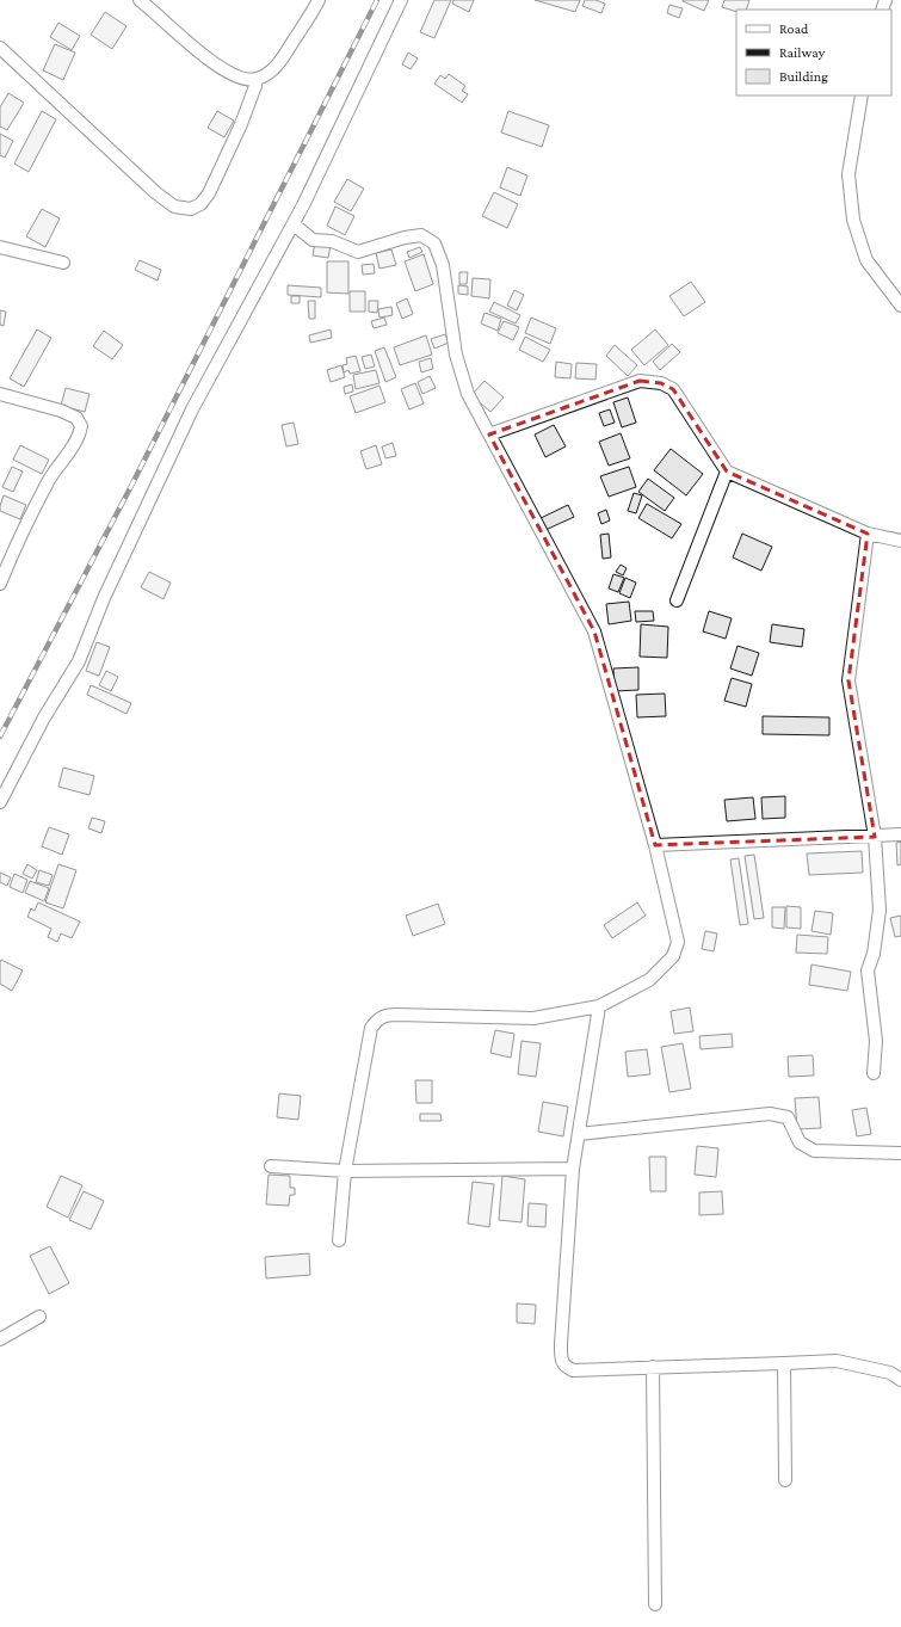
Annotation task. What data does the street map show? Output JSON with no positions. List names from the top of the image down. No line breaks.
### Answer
{"legend":["Road","Railway","Building"]}
